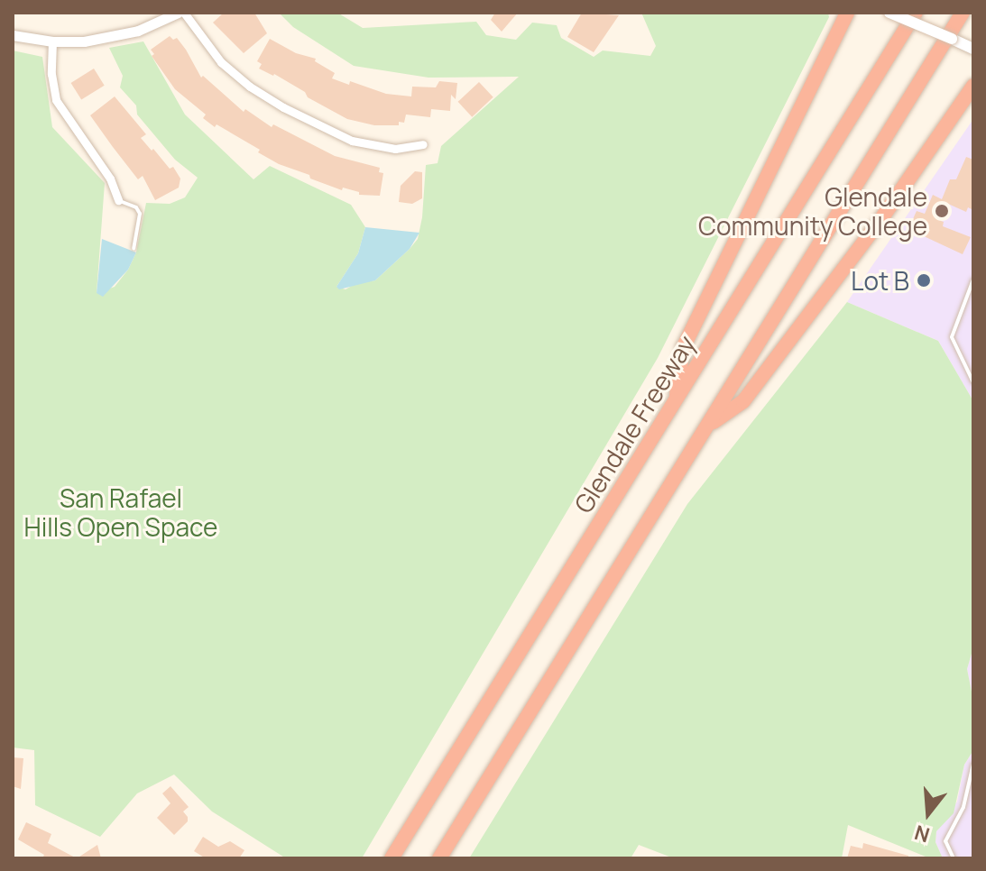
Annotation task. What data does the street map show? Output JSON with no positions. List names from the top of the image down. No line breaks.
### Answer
{"streets":{"highway":["Glendale Freeway"]},"parks":["San Rafael Hills Open Space"],"places":["Glendale Community College","Lot B"],"north":"bottom"}
